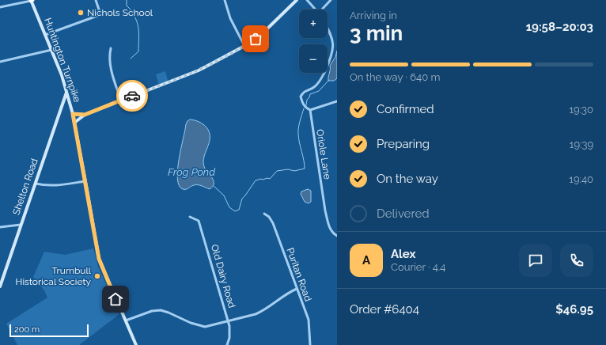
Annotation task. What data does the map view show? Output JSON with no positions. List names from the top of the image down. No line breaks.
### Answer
{"streets":{"main road":["Huntington Turnpike","Shelton Road"],"street":["Oriole Lane","Puritan Road","Old Dairy Road"]},"crossings":[["Huntington Turnpike","Shelton Road"]],"water":["Frog Pond"],"places":["Nichols School","Trumbull Historical Society"],"scale_bar":"200 m","page":{"heading":["3 min","Arriving in","19:58–20:03"],"panel":["Alex","Courier · 4.4","Order #6404","$46.95"],"map_buttons":["+","−"],"bar":"On the way · 640 m","list":[["Confirmed","19:30"],["Preparing","19:39"],["On the way","19:40"],"Delivered"],"round":"A","scale":"200 m"}}
